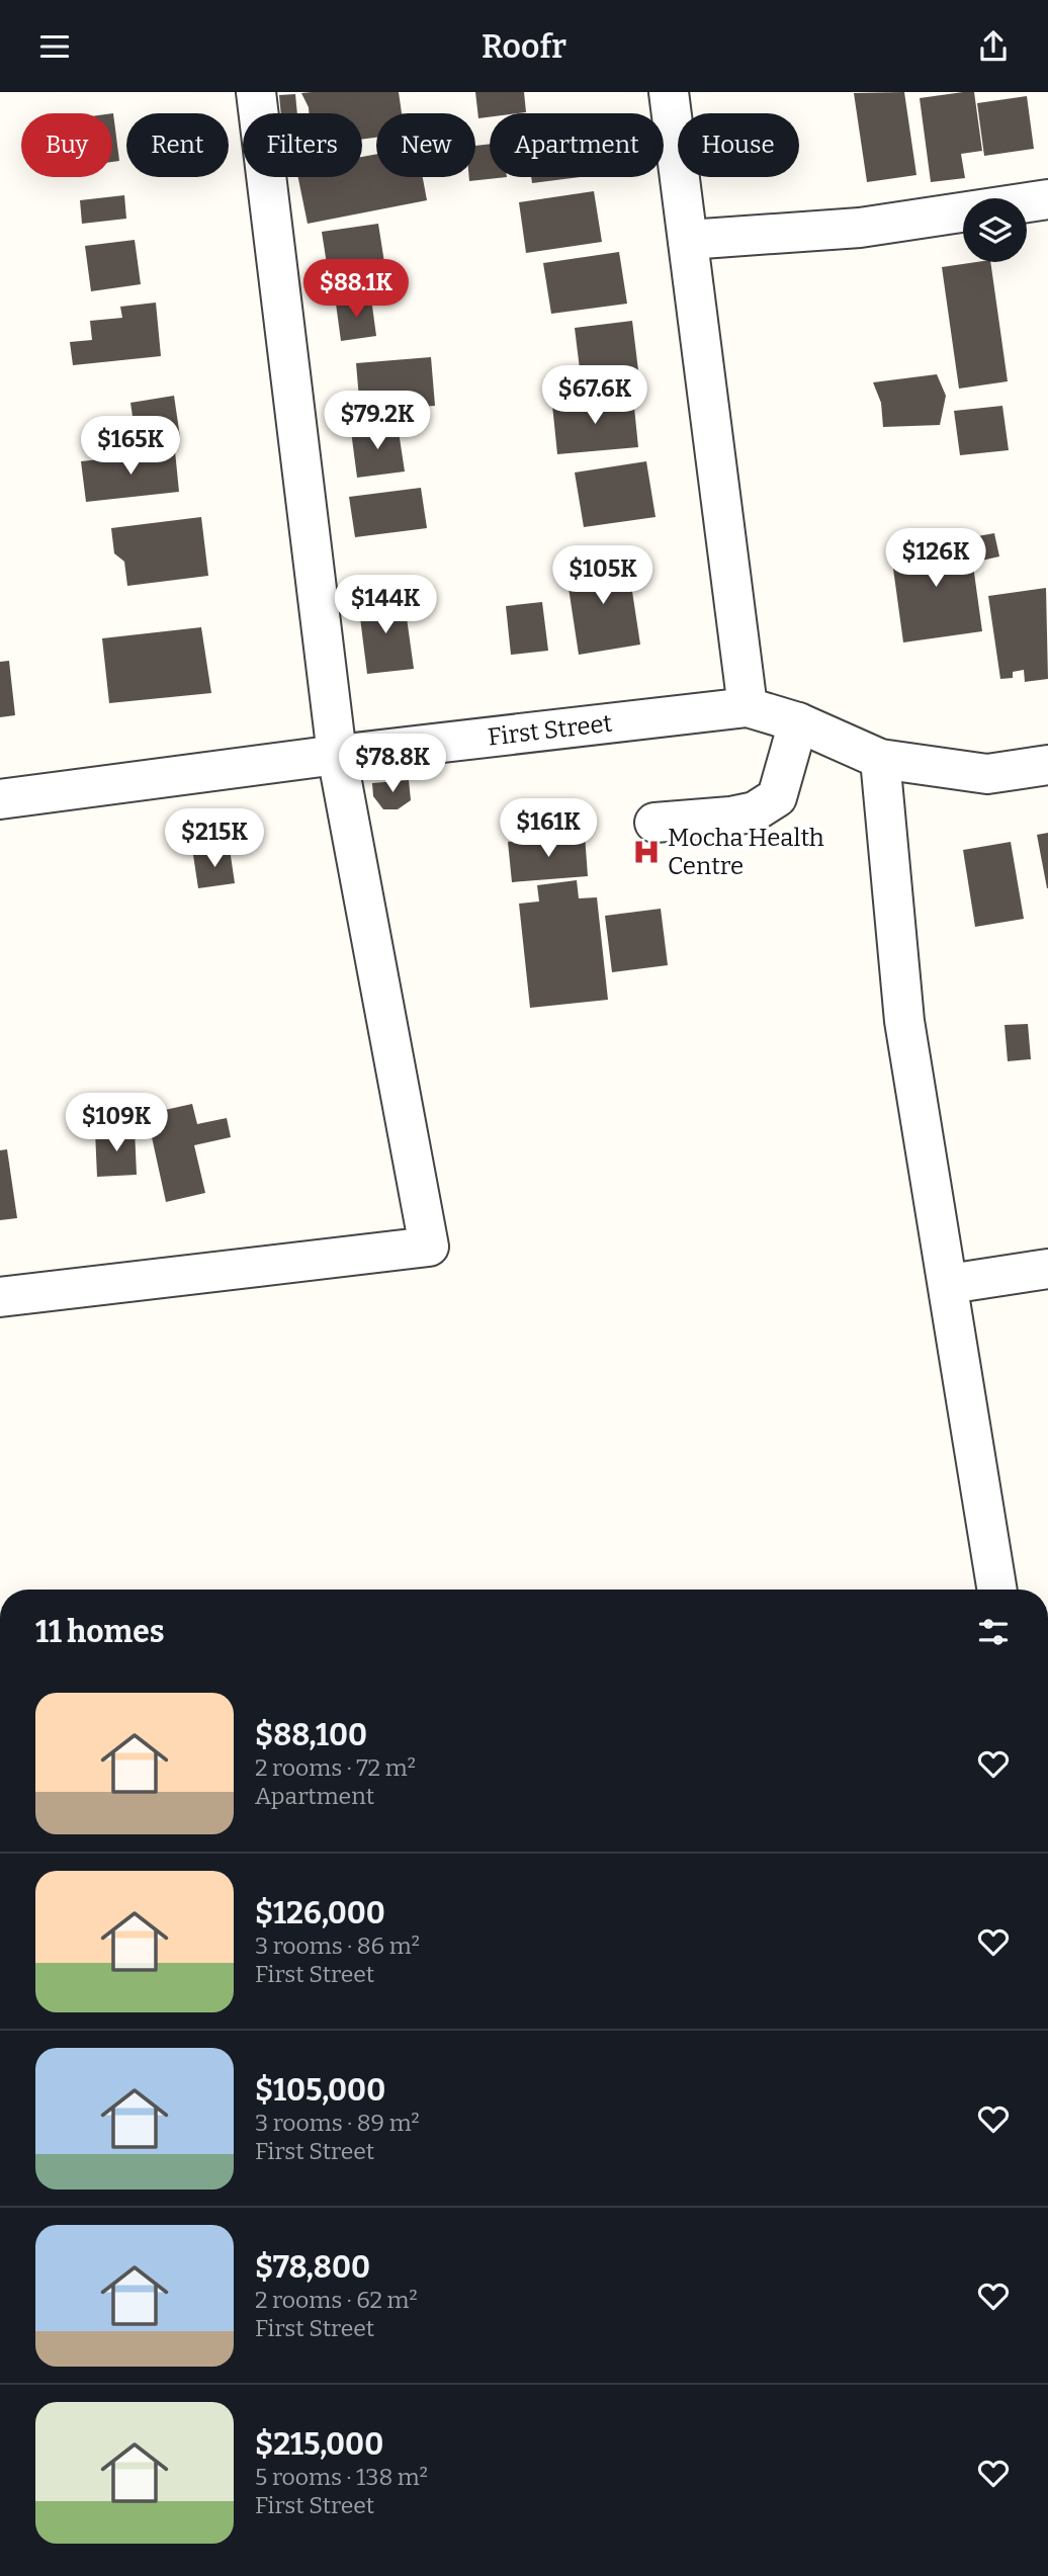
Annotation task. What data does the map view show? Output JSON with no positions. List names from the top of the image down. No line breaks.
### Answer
{"streets":{"street":["First Street"]},"places":{"hospital":["Mocha Health Centre"]},"page":{"header":"Roofr","chip":["Buy","Rent","Filters","New","Apartment","House"],"price":["$88.1K","$67.6K","$79.2K","$165K","$126K","$105K","$144K","$78.8K","$161K","$215K","$109K"],"heading":"11 homes","list":[{"name":"$88,100","note":"2 rooms · 72 m² · Apartment"},{"name":"$126,000","note":"3 rooms · 86 m² · First Street"},{"name":"$105,000","note":"3 rooms · 89 m² · First Street"},{"name":"$78,800","note":"2 rooms · 62 m² · First Street"},{"name":"$215,000","note":"5 rooms · 138 m² · First Street"}]}}
